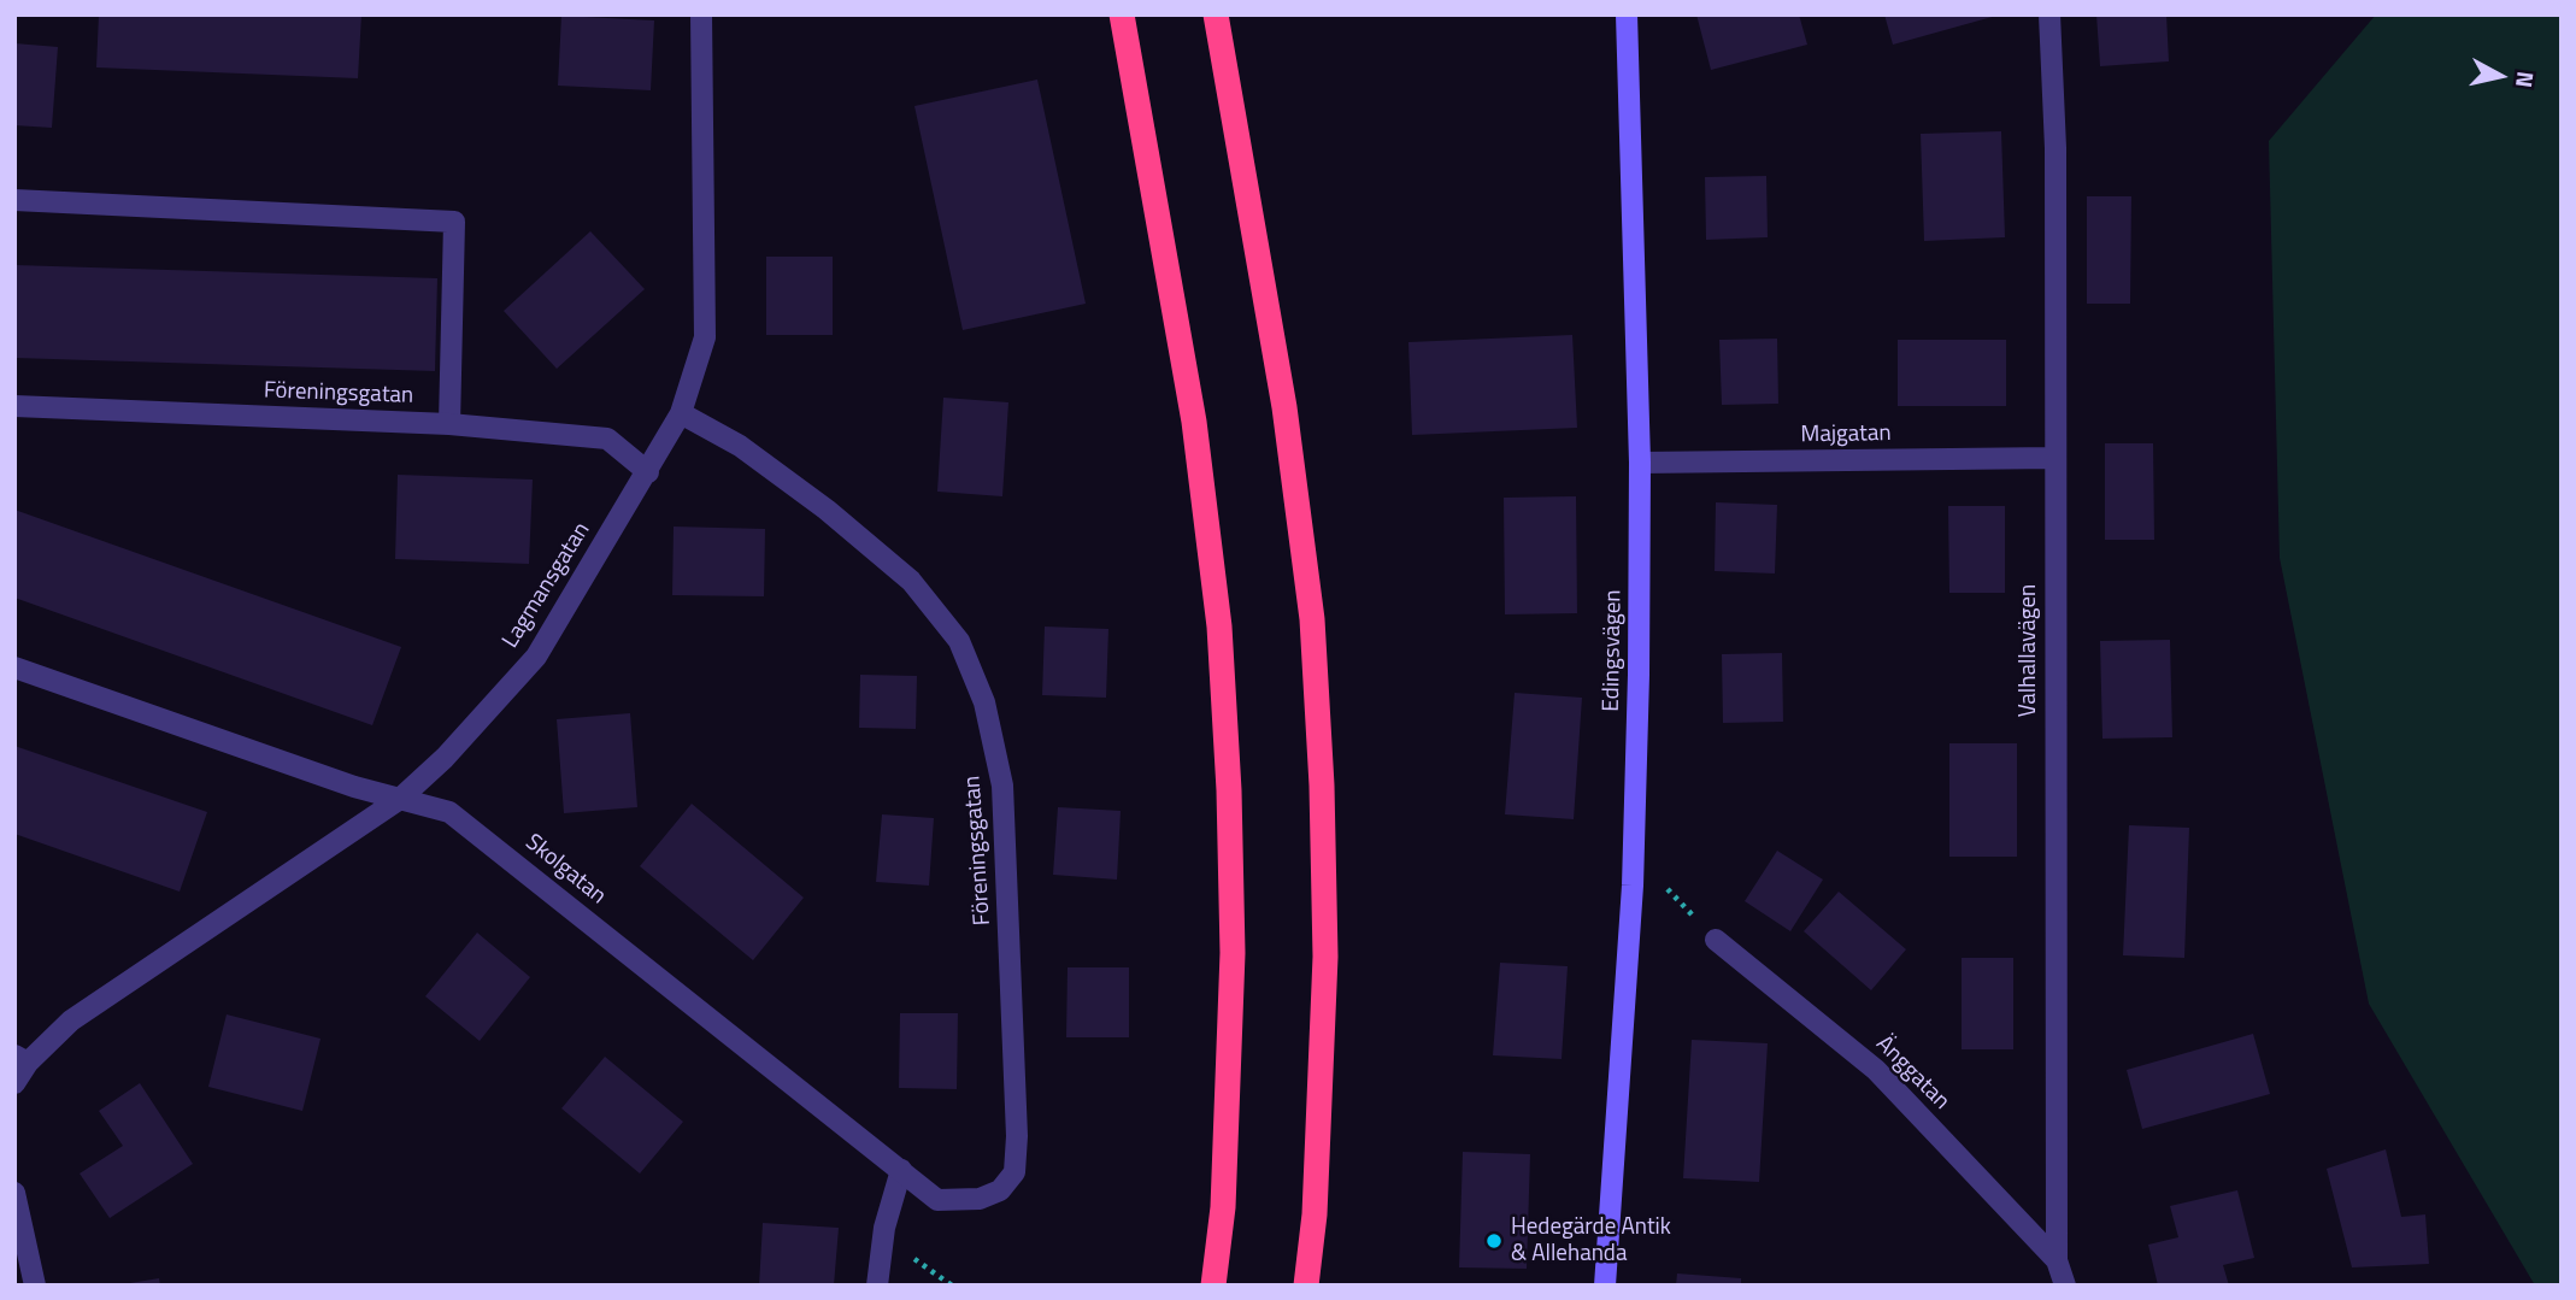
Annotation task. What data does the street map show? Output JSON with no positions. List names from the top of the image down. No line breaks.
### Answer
{"streets":{"street":["Föreningsgatan","Majgatan","Lagmansgatan","Edingsvägen","Valhallavägen","Skolgatan","Änggatan"]},"crossings":[["Föreningsgatan","Lagmansgatan"],["Föreningsgatan","Skolgatan"],["Majgatan","Edingsvägen"],["Majgatan","Valhallavägen"],["Lagmansgatan","Skolgatan"],["Valhallavägen","Änggatan"]],"places":["Hedegärde Antik & Allehanda"],"north":"right"}
